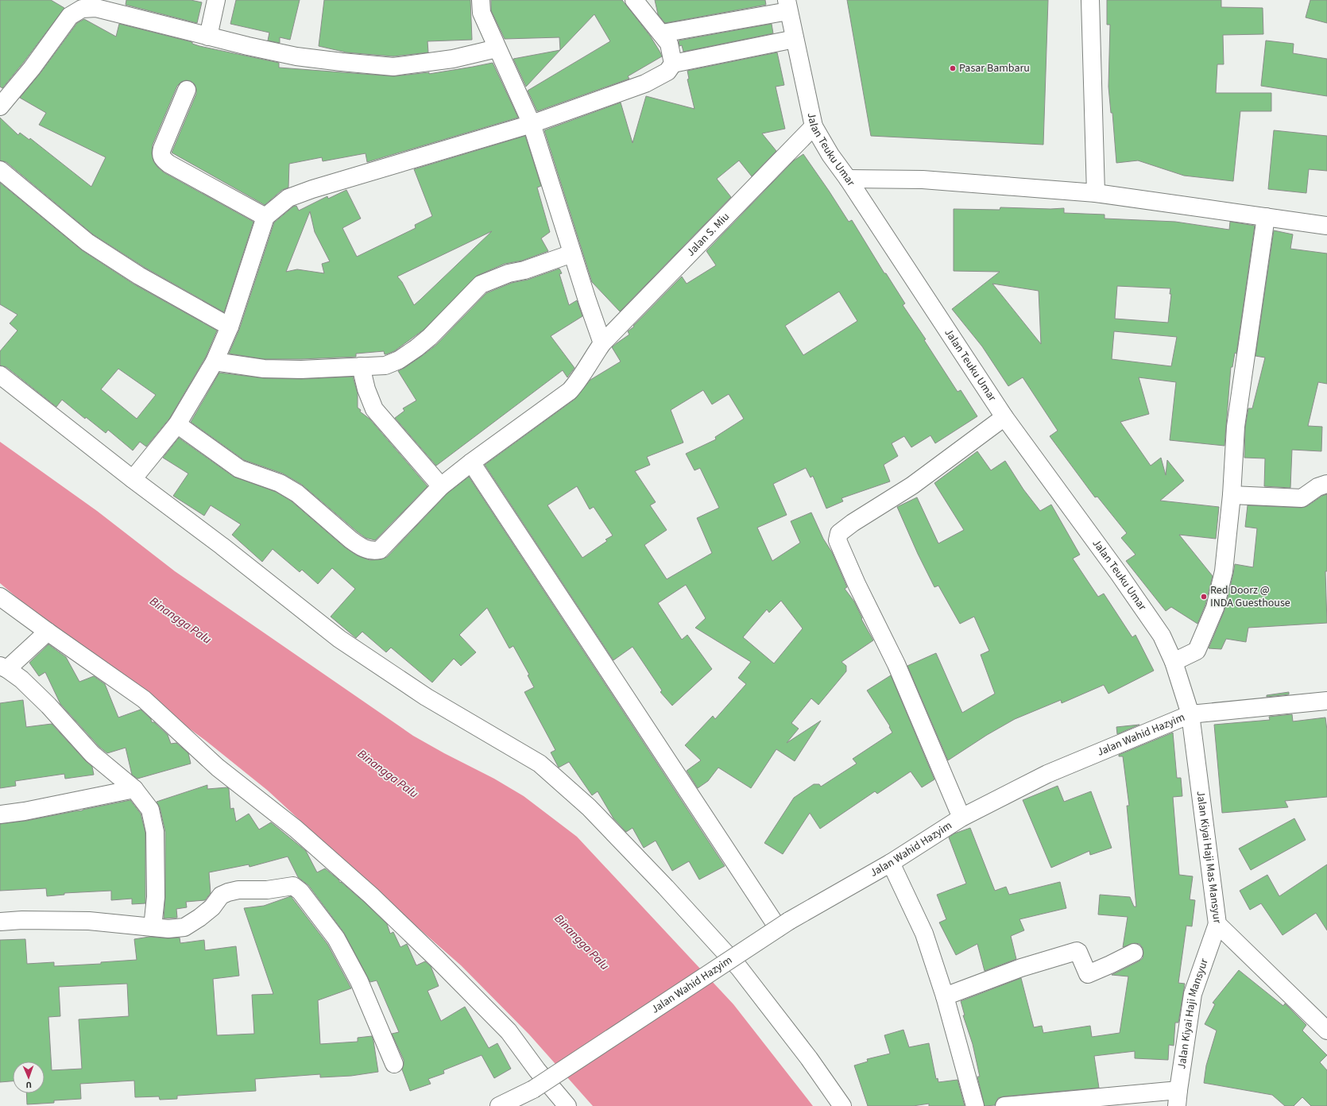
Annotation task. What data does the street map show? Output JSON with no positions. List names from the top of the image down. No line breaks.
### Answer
{"streets":{"street":["Jalan Teuku Umar","Jalan S. Miu","Jalan Wahid Hazyim","Jalan Kiyai Haji Mas Mansyur","Jalan Kiyai Haji Mansyur"]},"crossings":[["Jalan Teuku Umar","Jalan S. Miu"],["Jalan Teuku Umar","Jalan Wahid Hazyim"],["Jalan Teuku Umar","Jalan Kiyai Haji Mas Mansyur"],["Jalan Wahid Hazyim","Jalan Kiyai Haji Mas Mansyur"],["Jalan Kiyai Haji Mas Mansyur","Jalan Kiyai Haji Mansyur"]],"water":["Binangga Palu"],"places":["Pasar Bambaru","Red Doorz @ INDA Guesthouse"],"north":"bottom"}
